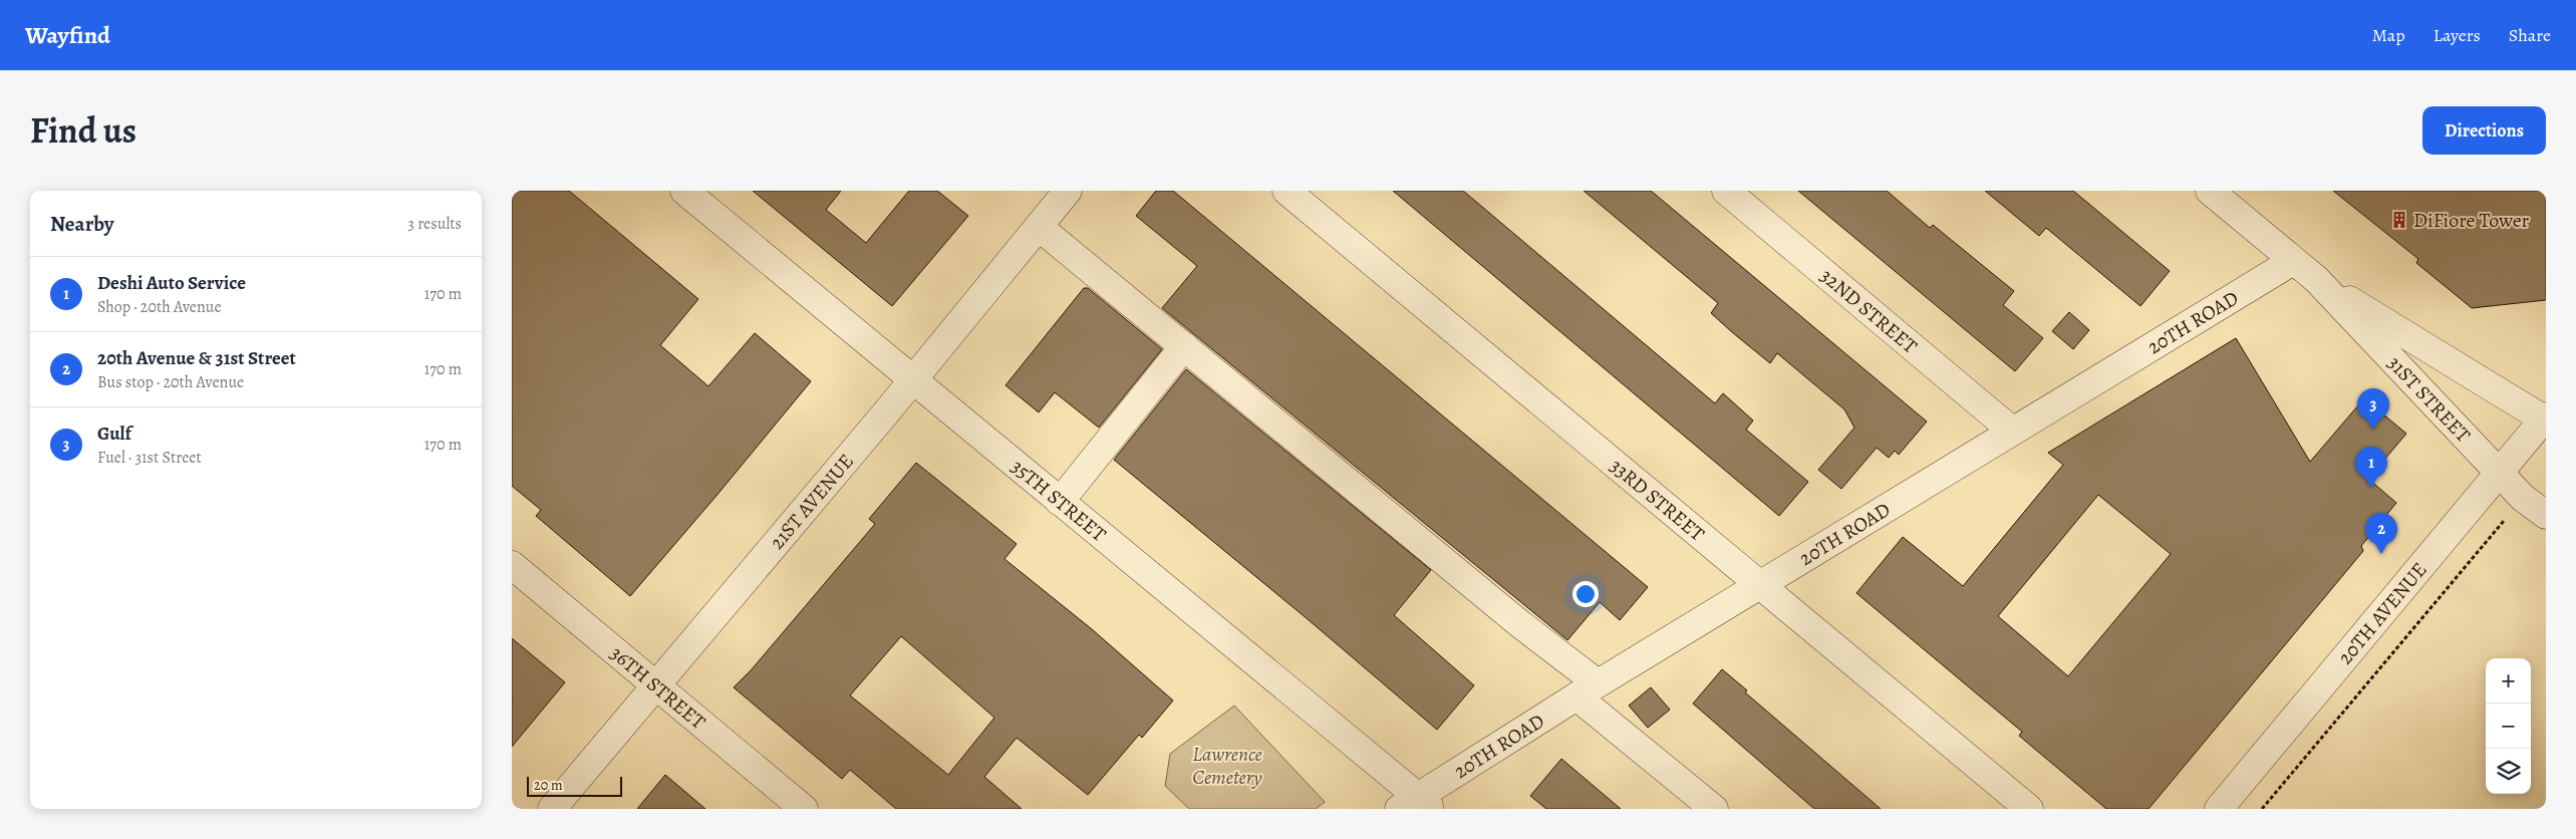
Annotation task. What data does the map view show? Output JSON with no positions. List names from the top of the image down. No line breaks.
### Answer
{"streets":{"street":["32ND STREET","20TH ROAD","31ST STREET","35TH STREET","33RD STREET","21ST AVENUE","20TH AVENUE","36TH STREET"]},"crossings":[["32ND STREET","20TH ROAD"],["20TH ROAD","31ST STREET"],["20TH ROAD","35TH STREET"],["20TH ROAD","33RD STREET"],["31ST STREET","20TH AVENUE"],["35TH STREET","21ST AVENUE"],["21ST AVENUE","36TH STREET"]],"parks":["Lawrence Cemetery"],"places":{"building":["DiFiore Tower"]},"scale_bar":"20 m","page":{"header":"Wayfind","nav":["Map","Layers","Share"],"title":"Find us","buttons":"Directions","heading":["Nearby","3 results"],"list":[{"mark":"1","name":"Deshi Auto Service","note":"Shop · 20th Avenue","value":"170 m"},{"mark":"2","name":"20th Avenue & 31st Street","note":"Bus stop · 20th Avenue","value":"170 m"},{"mark":"3","name":"Gulf","note":"Fuel · 31st Street","value":"170 m"}],"pins":["3","1","2"],"map_buttons":["+","−"],"scale":"20 m"}}
